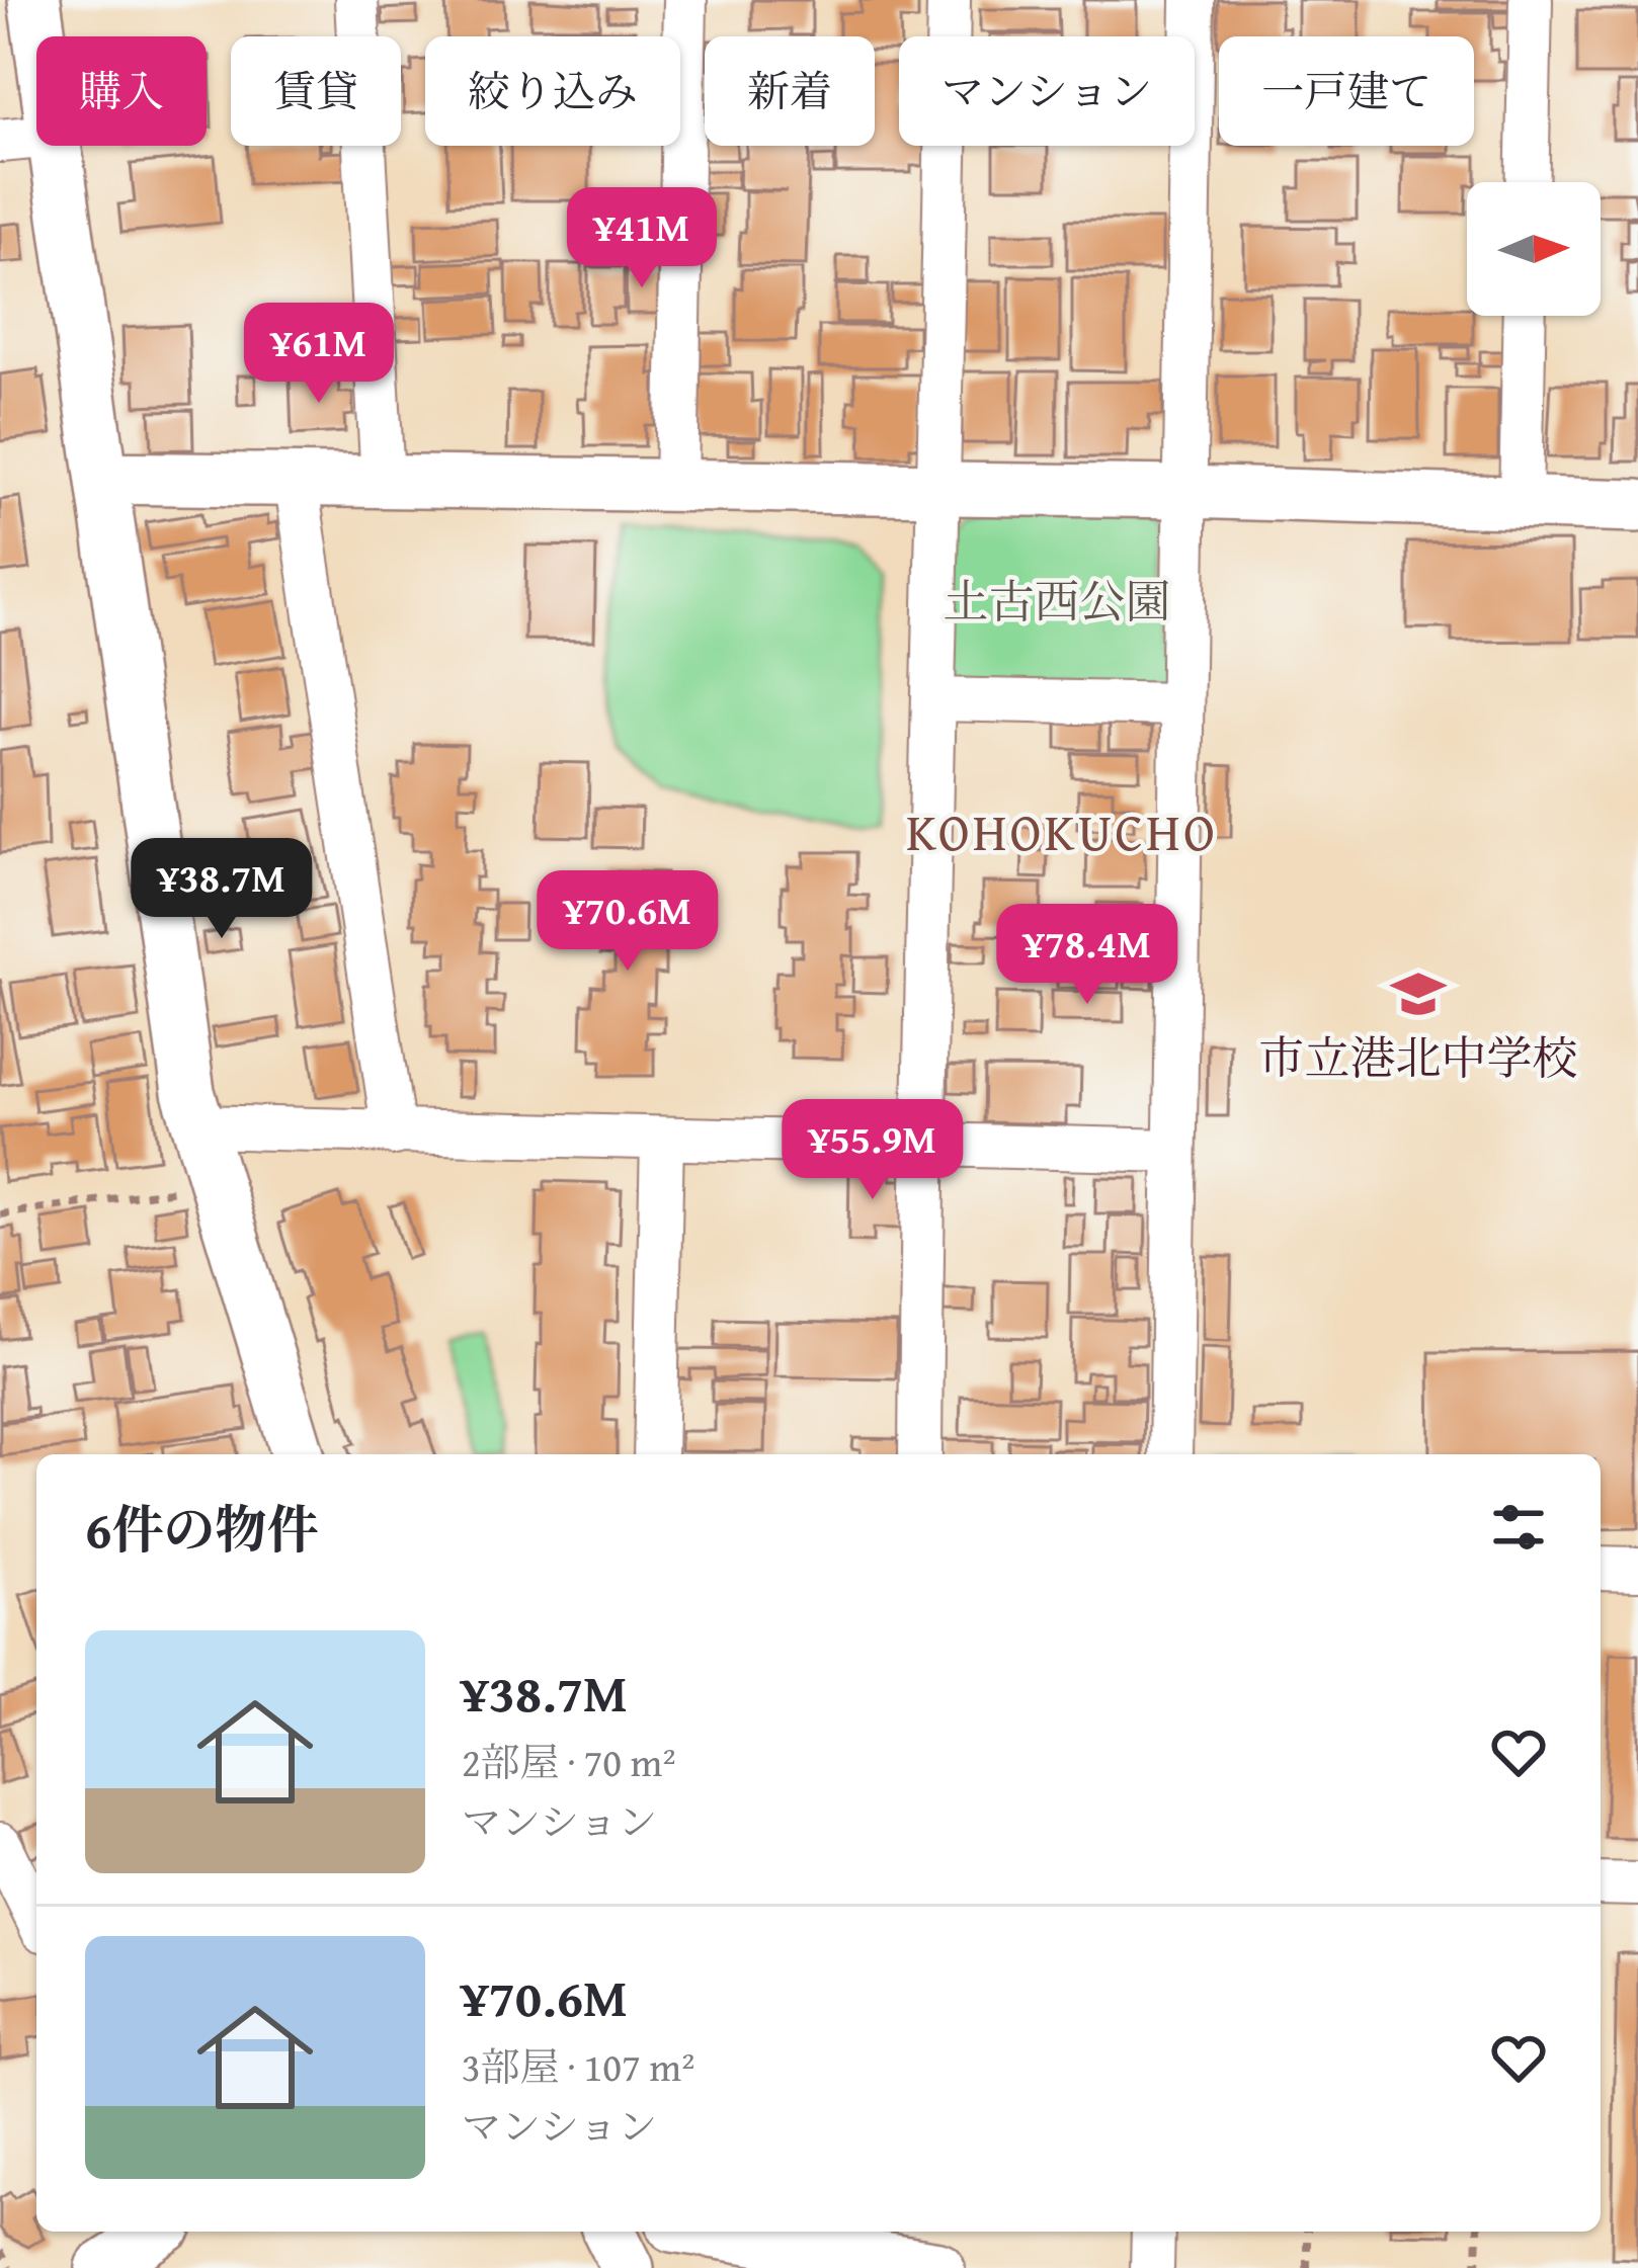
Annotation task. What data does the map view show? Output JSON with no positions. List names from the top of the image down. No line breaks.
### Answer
{"districts":["KOHOKUCHO"],"parks":["土古西公園"],"places":{"school or university":["市立港北中学校"]},"north":"right","page":{"chip":["購入","賃貸","絞り込み","新着","マンション","一戸建て"],"price":["¥41M","¥61M","¥38.7M","¥70.6M","¥78.4M","¥55.9M"],"heading":"6件の物件","list":[{"name":"¥38.7M","note":"2部屋 · 70 m² · マンション"},{"name":"¥70.6M","note":"3部屋 · 107 m² · マンション"}]}}
